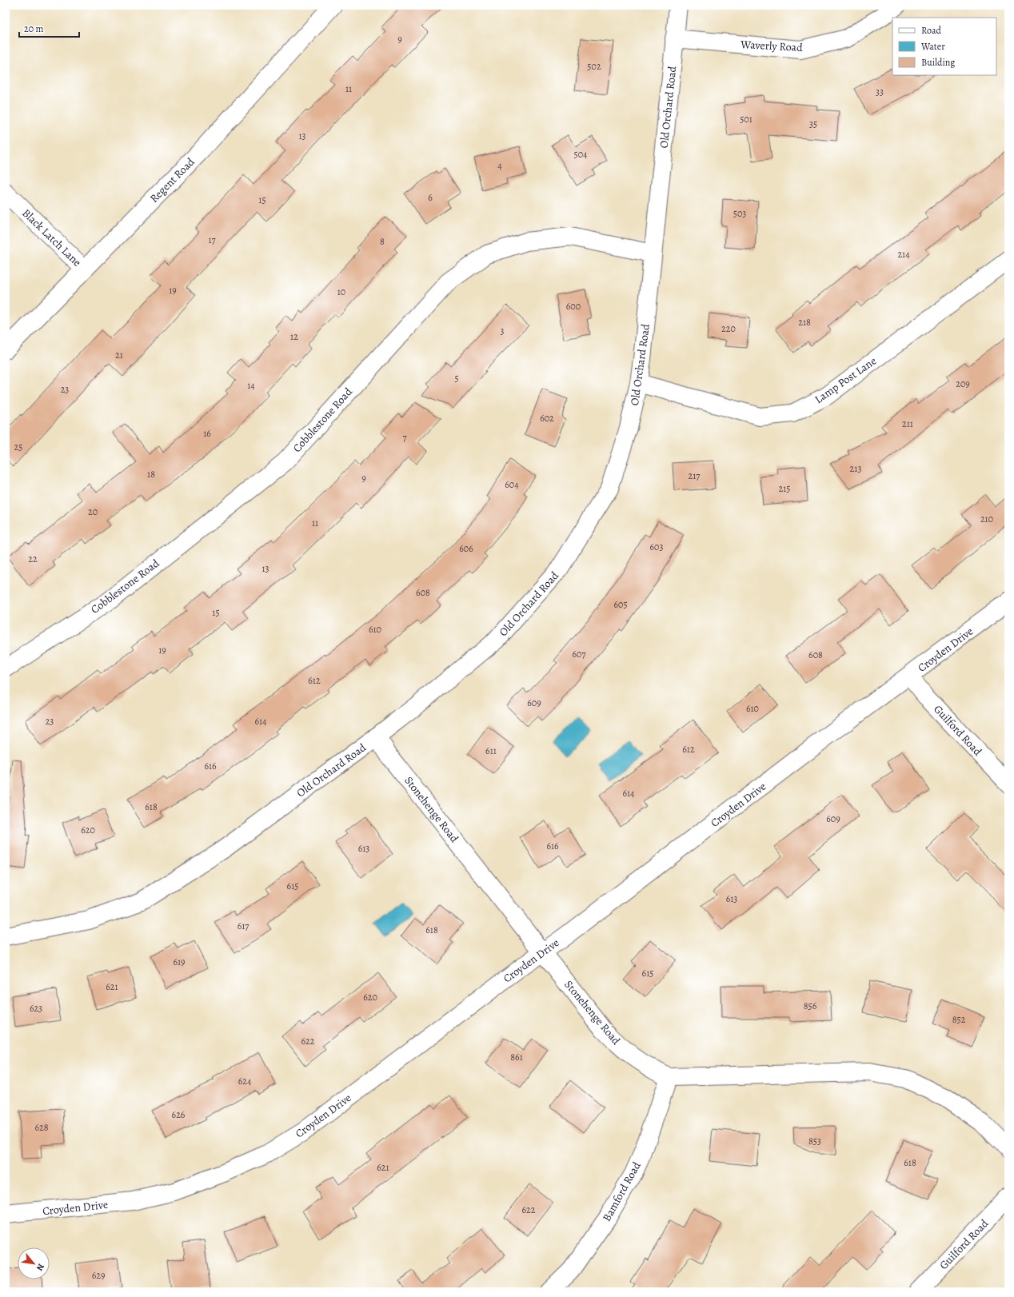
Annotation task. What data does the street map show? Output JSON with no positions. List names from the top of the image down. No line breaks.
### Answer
{"streets":{"street":["Waverly Road","Old Orchard Road","Regent Road","Black Latch Lane","Lamp Post Lane","Cobblestone Road","Croyden Drive","Guilford Road","Stonehenge Road","Bamford Road"]},"crossings":[["Waverly Road","Old Orchard Road"],["Old Orchard Road","Lamp Post Lane"],["Old Orchard Road","Cobblestone Road"],["Old Orchard Road","Stonehenge Road"],["Regent Road","Black Latch Lane"],["Croyden Drive","Guilford Road"],["Croyden Drive","Stonehenge Road"],["Stonehenge Road","Bamford Road"]],"house_numbers":["9","502","11","33","501","35","13","504","4","6","15","503","17","8","214","19","10","600","218","220","3","12","21","5","209","14","23","602","211","16","7","25","213","18","217","9","604","215","20","210","11","603","606","22","13","608","605","15","610","19","607","608","612","609","610","23","614","612","611","616","614","618","609","620","616","613","615","613","617","618","619","615","621","620","856","623","852","622","861","624","626","628","853","618","621","622","629"],"legend":["Road","Water","Building"],"scale_bar":"20 m","north":"bottom right"}
